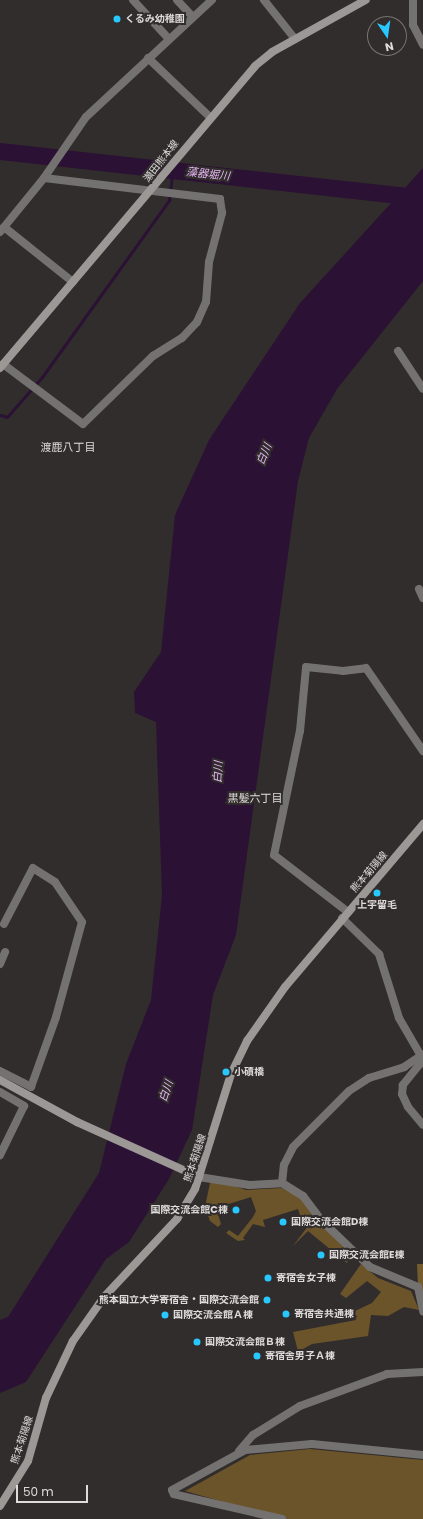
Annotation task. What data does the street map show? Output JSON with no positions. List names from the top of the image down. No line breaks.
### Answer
{"streets":{"main road":["瀬田熊本線","熊本菊陽線"]},"districts":["渡鹿八丁目","黒髪六丁目"],"water":["藻器堀川","白川"],"places":["くるみ幼稚園","上宇留毛","小磧橋","国際交流会館C棟","国際交流会館D棟","国際交流会館E棟","寄宿舎女子棟","熊本国立大学寄宿舎・国際交流会館","寄宿舎共通棟","国際交流会館Ａ棟","国際交流会館Ｂ棟","寄宿舎男子Ａ棟"],"scale_bar":"50 m","north":"bottom"}
